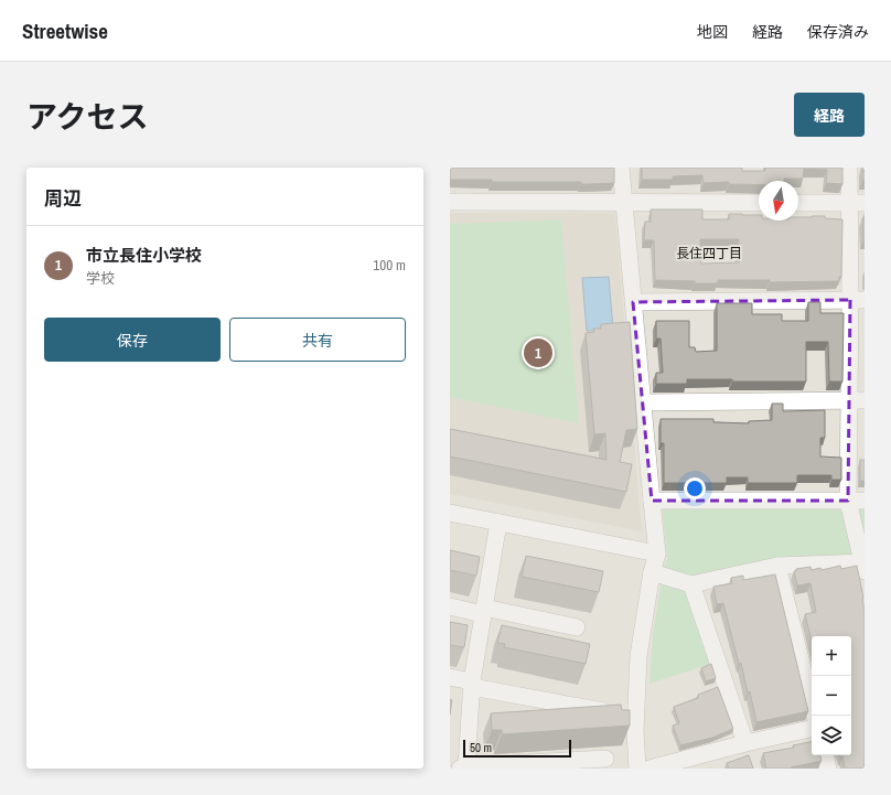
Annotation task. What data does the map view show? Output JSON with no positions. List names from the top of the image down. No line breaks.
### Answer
{"districts":["長住四丁目"],"scale_bar":"50 m","north":"bottom","page":{"header":"Streetwise","nav":["地図","経路","保存済み"],"title":"アクセス","buttons":["経路",["保存","共有"]],"heading":"周辺","list":[{"mark":"1","name":"市立長住小学校","note":"学校","value":"100 m"}],"pins":"1","map_buttons":["+","−"],"scale":"50 m"}}
